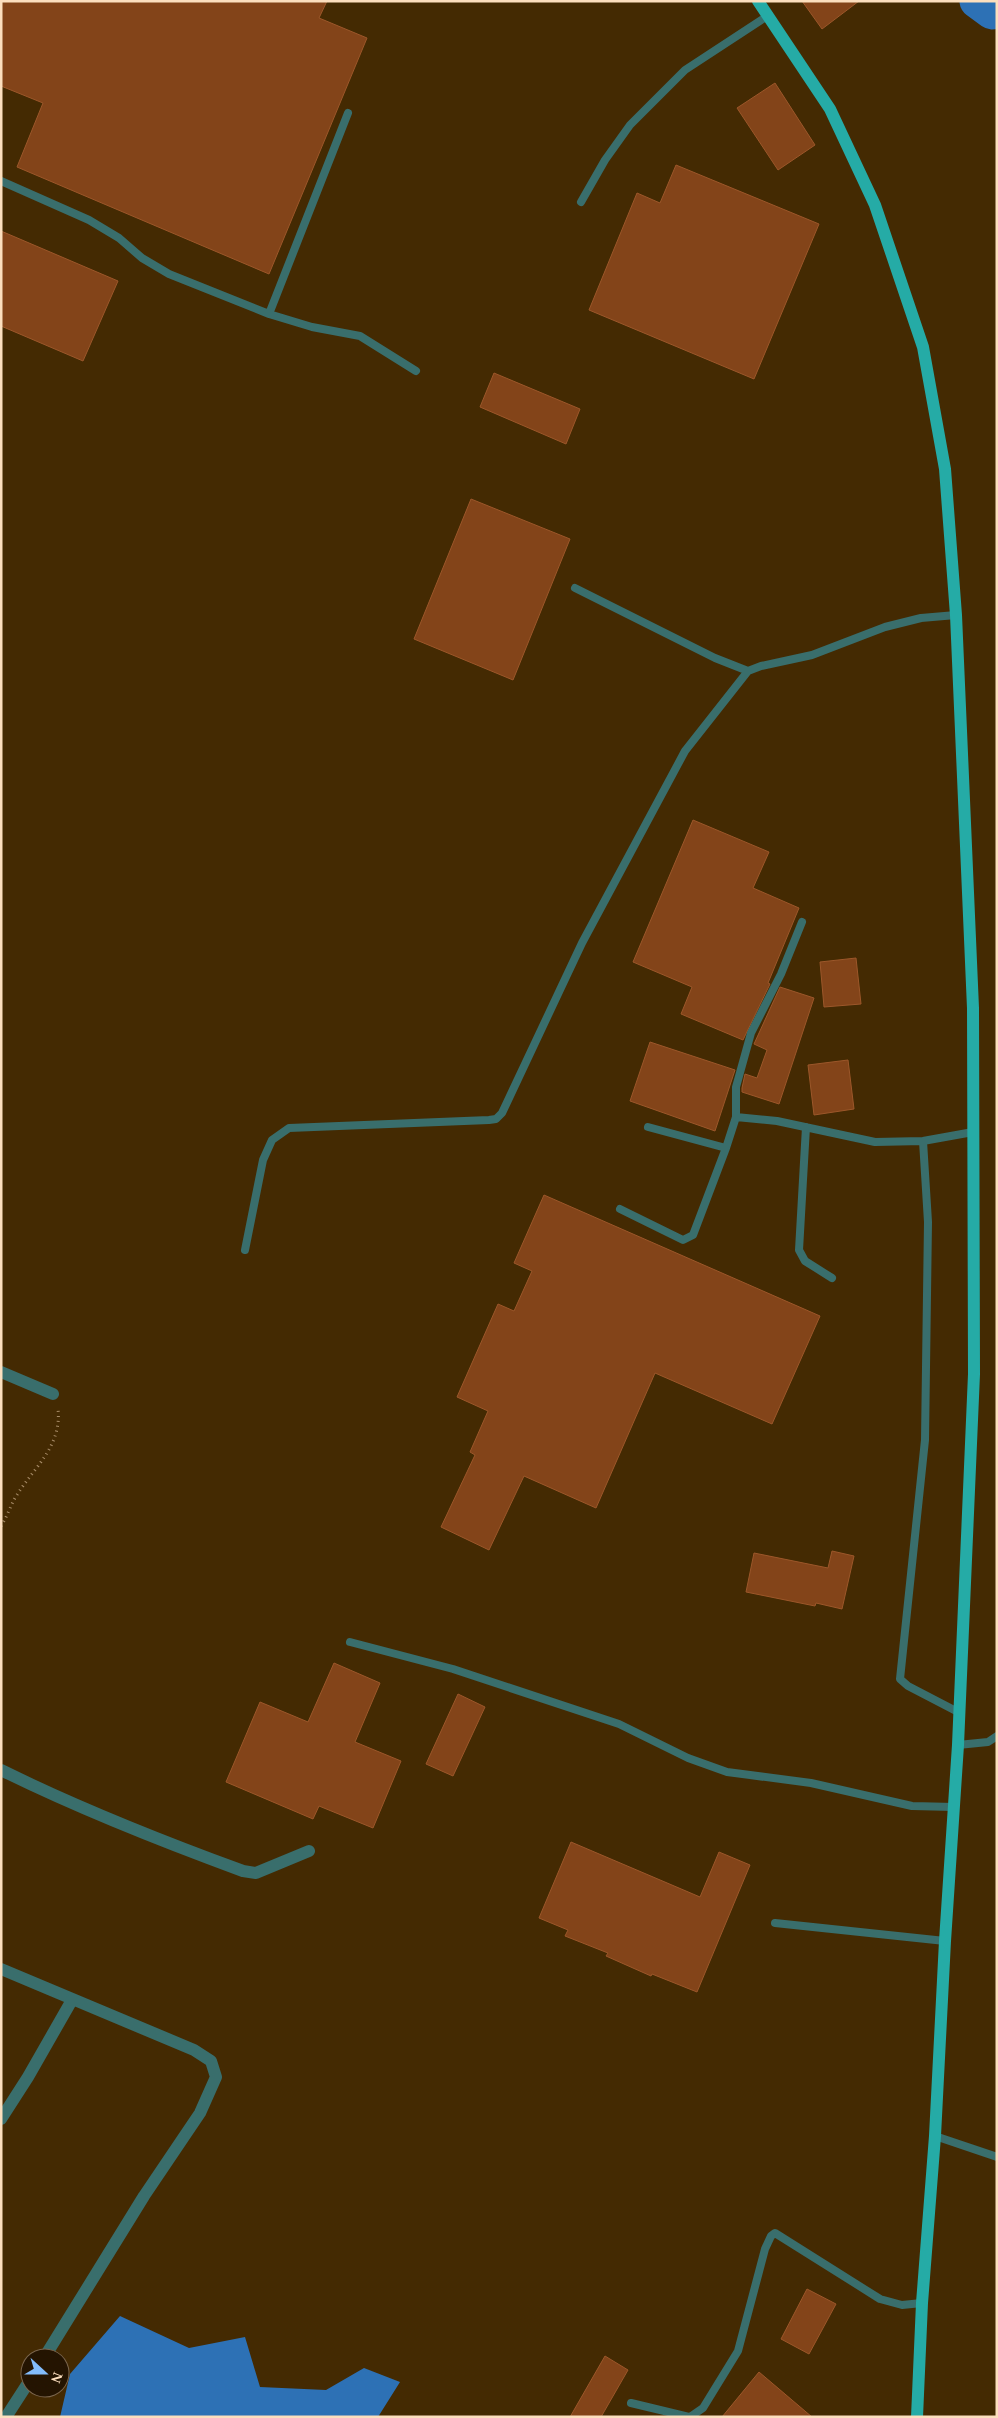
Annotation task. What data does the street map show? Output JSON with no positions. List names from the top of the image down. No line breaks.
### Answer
{"north":"right"}
